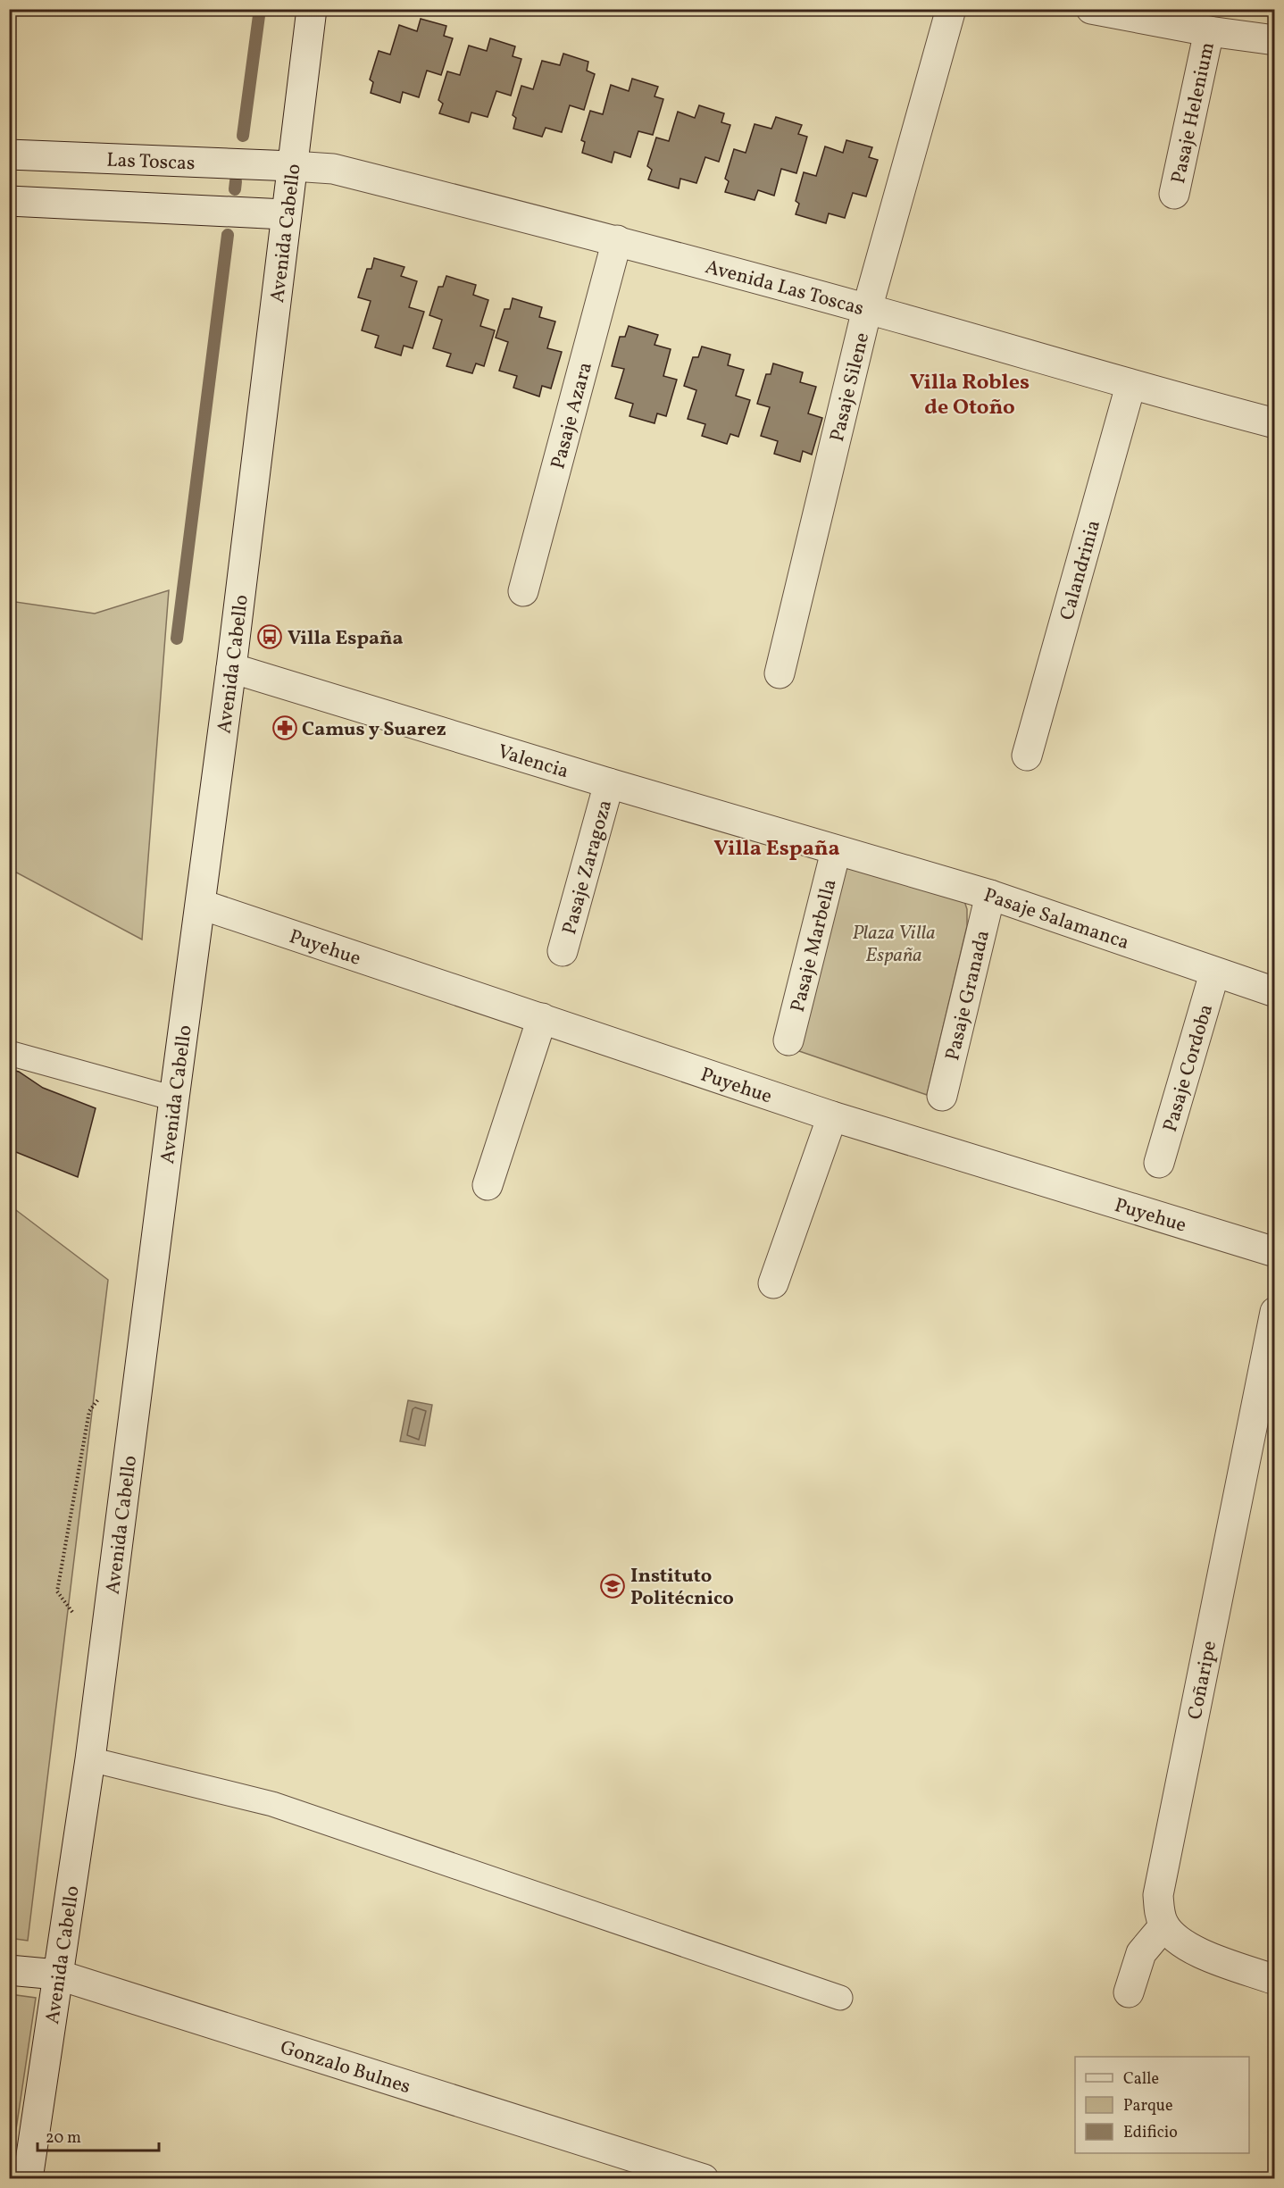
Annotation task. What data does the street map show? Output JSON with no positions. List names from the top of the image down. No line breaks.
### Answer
{"streets":{"street":["Pasaje Helenium","Las Toscas","Avenida Cabello","Avenida Las Toscas","Pasaje Silene","Pasaje Azara","Calandrinia","Valencia","Pasaje Zaragoza","Pasaje Salamanca","Puyehue","Pasaje Marbella","Pasaje Granada","Pasaje Cordoba","Coñaripe","Gonzalo Bulnes"]},"crossings":[["Las Toscas","Avenida Cabello"],["Las Toscas","Avenida Las Toscas"],["Avenida Cabello","Avenida Las Toscas"],["Avenida Cabello","Valencia"],["Avenida Cabello","Puyehue"],["Avenida Cabello","Gonzalo Bulnes"],["Avenida Las Toscas","Pasaje Silene"],["Avenida Las Toscas","Pasaje Azara"],["Avenida Las Toscas","Calandrinia"],["Valencia","Pasaje Zaragoza"],["Valencia","Pasaje Salamanca"],["Valencia","Pasaje Marbella"],["Pasaje Salamanca","Pasaje Marbella"],["Pasaje Salamanca","Pasaje Granada"],["Pasaje Salamanca","Pasaje Cordoba"]],"districts":["Villa Robles de Otoño","Villa España"],"parks":["Plaza Villa España"],"places":{"bus stop":["Villa España"],"pharmacy":["Camus y Suarez"],"school or university":["Instituto Politécnico"]},"legend":["Calle","Parque","Edificio"],"scale_bar":"20 m"}
